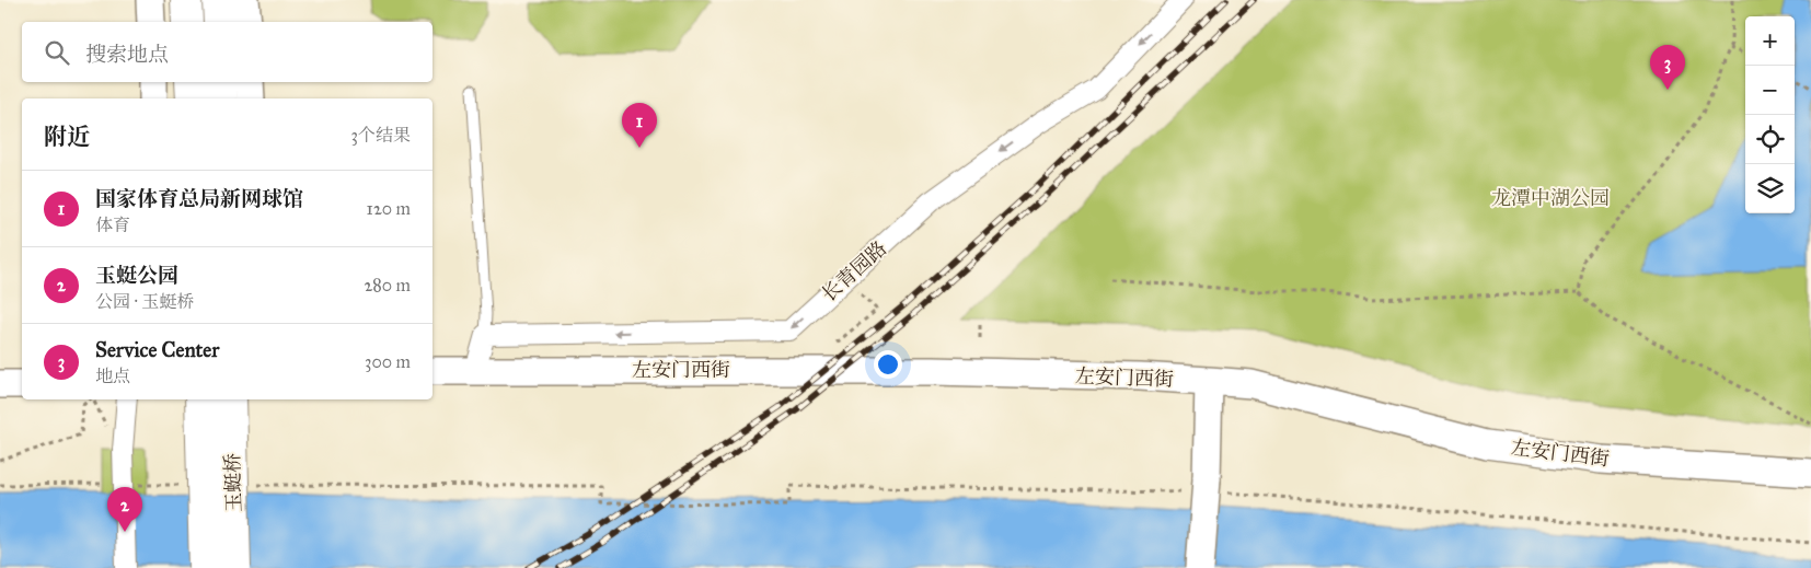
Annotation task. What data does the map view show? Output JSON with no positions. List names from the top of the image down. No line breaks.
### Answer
{"streets":{"main road":["玉蜓桥"],"street":["长青园路","左安门西街"]},"one_way":["长青园路"],"parks":["龙潭中湖公园"],"page":{"map_buttons":["+","−"],"search":"搜索地点","pins":["3","1","2"],"heading":["附近","3个结果"],"list":[{"mark":"1","name":"国家体育总局新网球馆","note":"体育","value":"120 m"},{"mark":"2","name":"玉蜓公园","note":"公园 · 玉蜓桥","value":"280 m"},{"mark":"3","name":"Service Center","note":"地点","value":"300 m"}]}}
